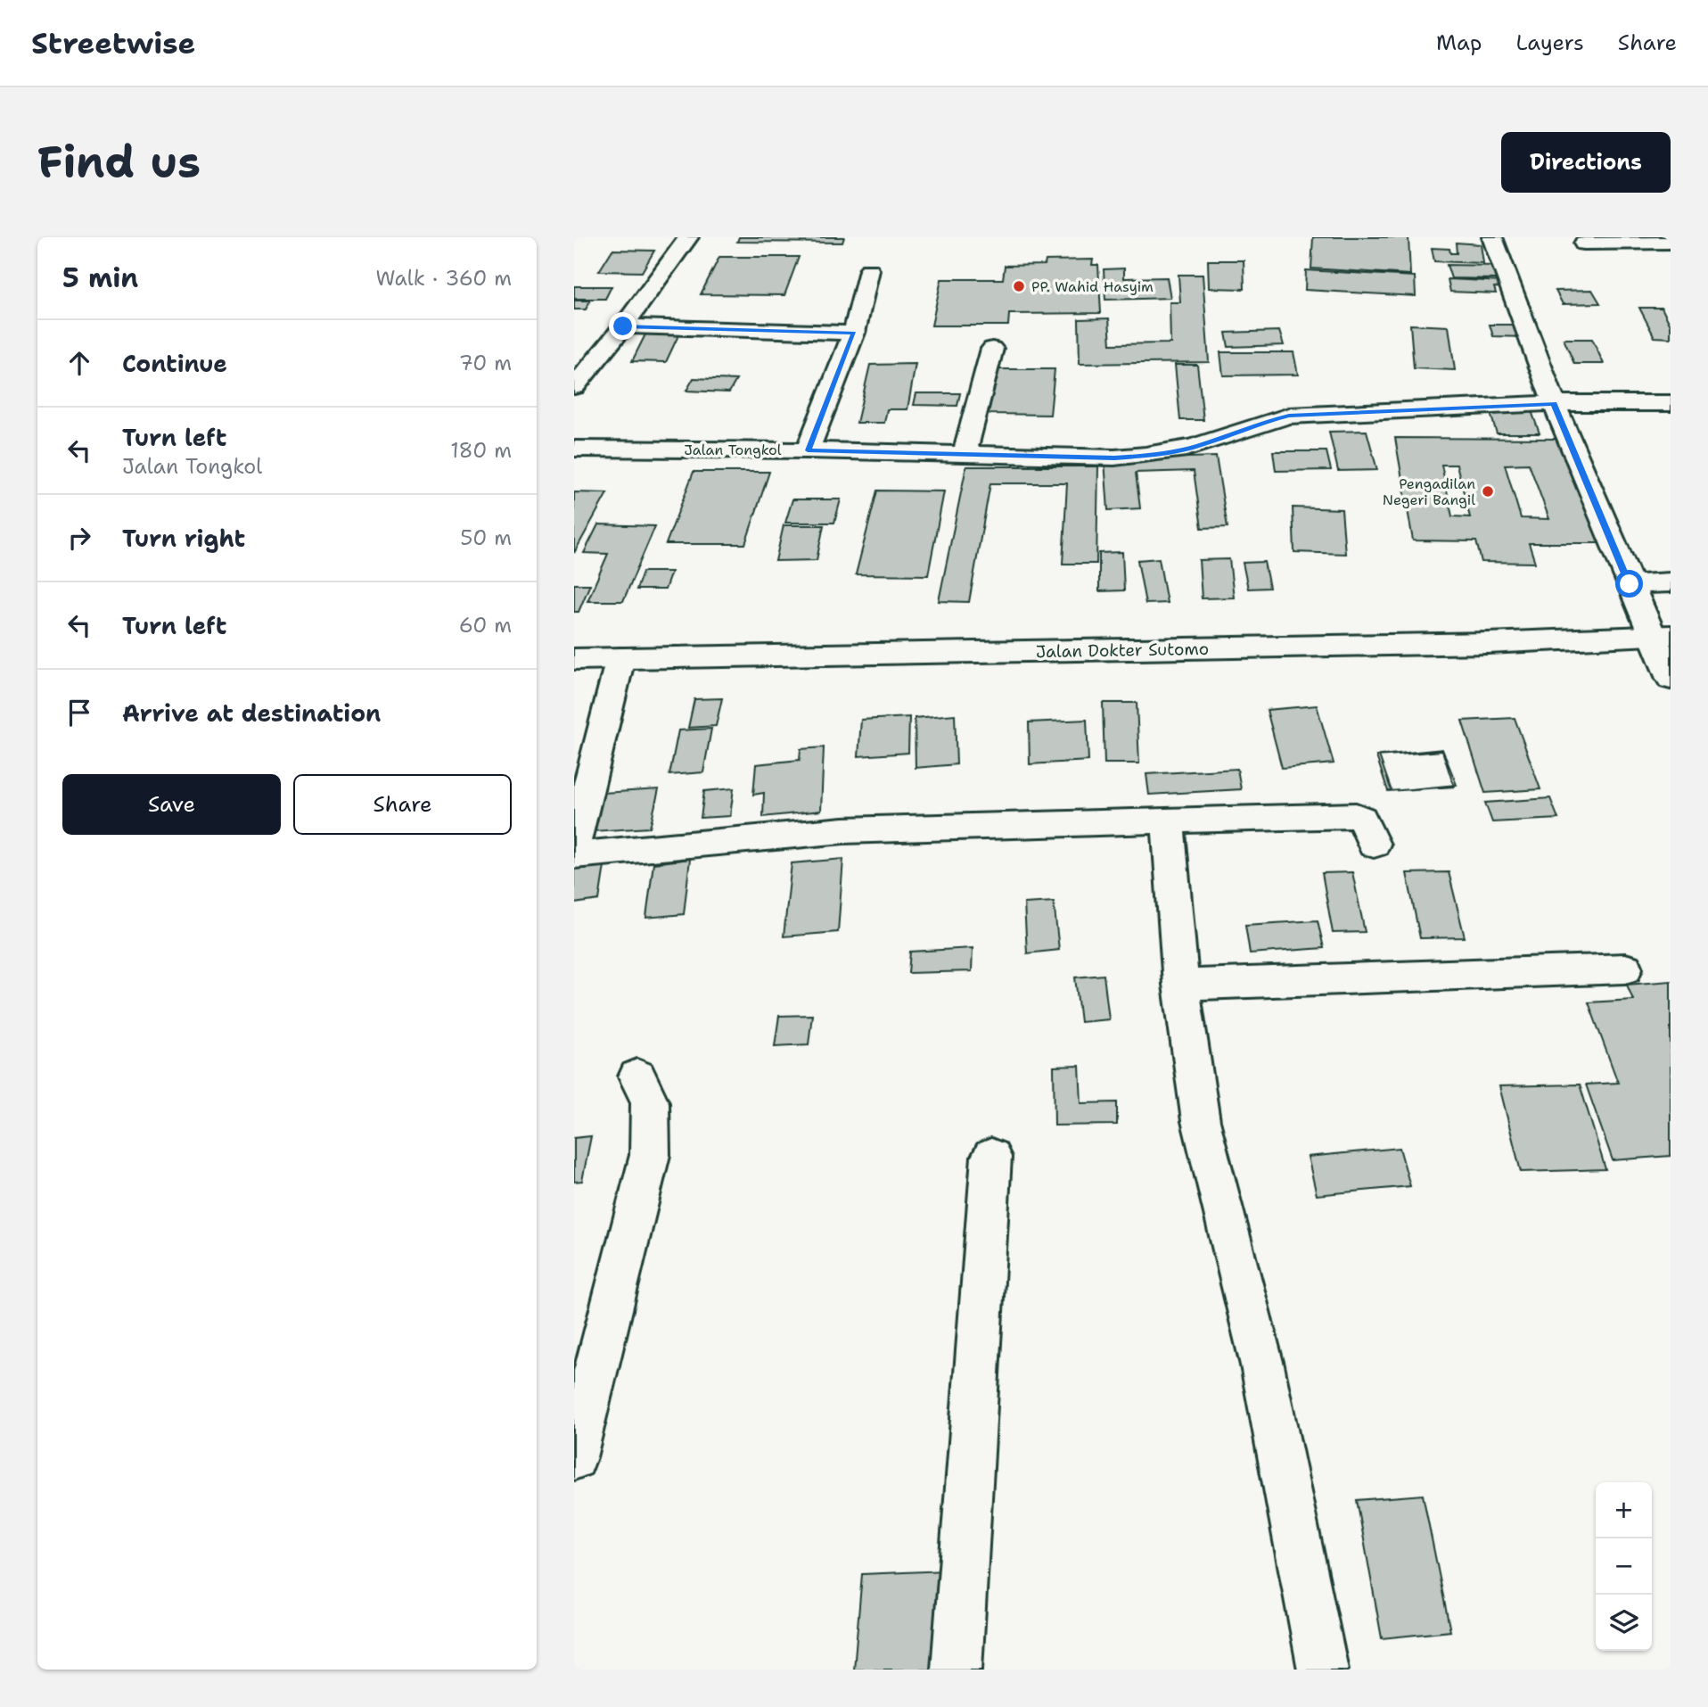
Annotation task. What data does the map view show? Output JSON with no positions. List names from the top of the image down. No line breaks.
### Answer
{"streets":{"main road":["Jalan Tongkol","Jalan Dokter Sutomo"]},"places":["PP. Wahid Hasyim","Pengadilan Negeri Bangil"],"page":{"header":"Streetwise","nav":["Map","Layers","Share"],"buttons":["Directions",["Save","Share"]],"title":"Find us","heading":["5 min","Walk · 360 m"],"list":[["Continue","70 m"],["Turn left","Jalan Tongkol","180 m"],["Turn right","50 m"],["Turn left","60 m"],"Arrive at destination"],"map_buttons":["+","−"]}}
